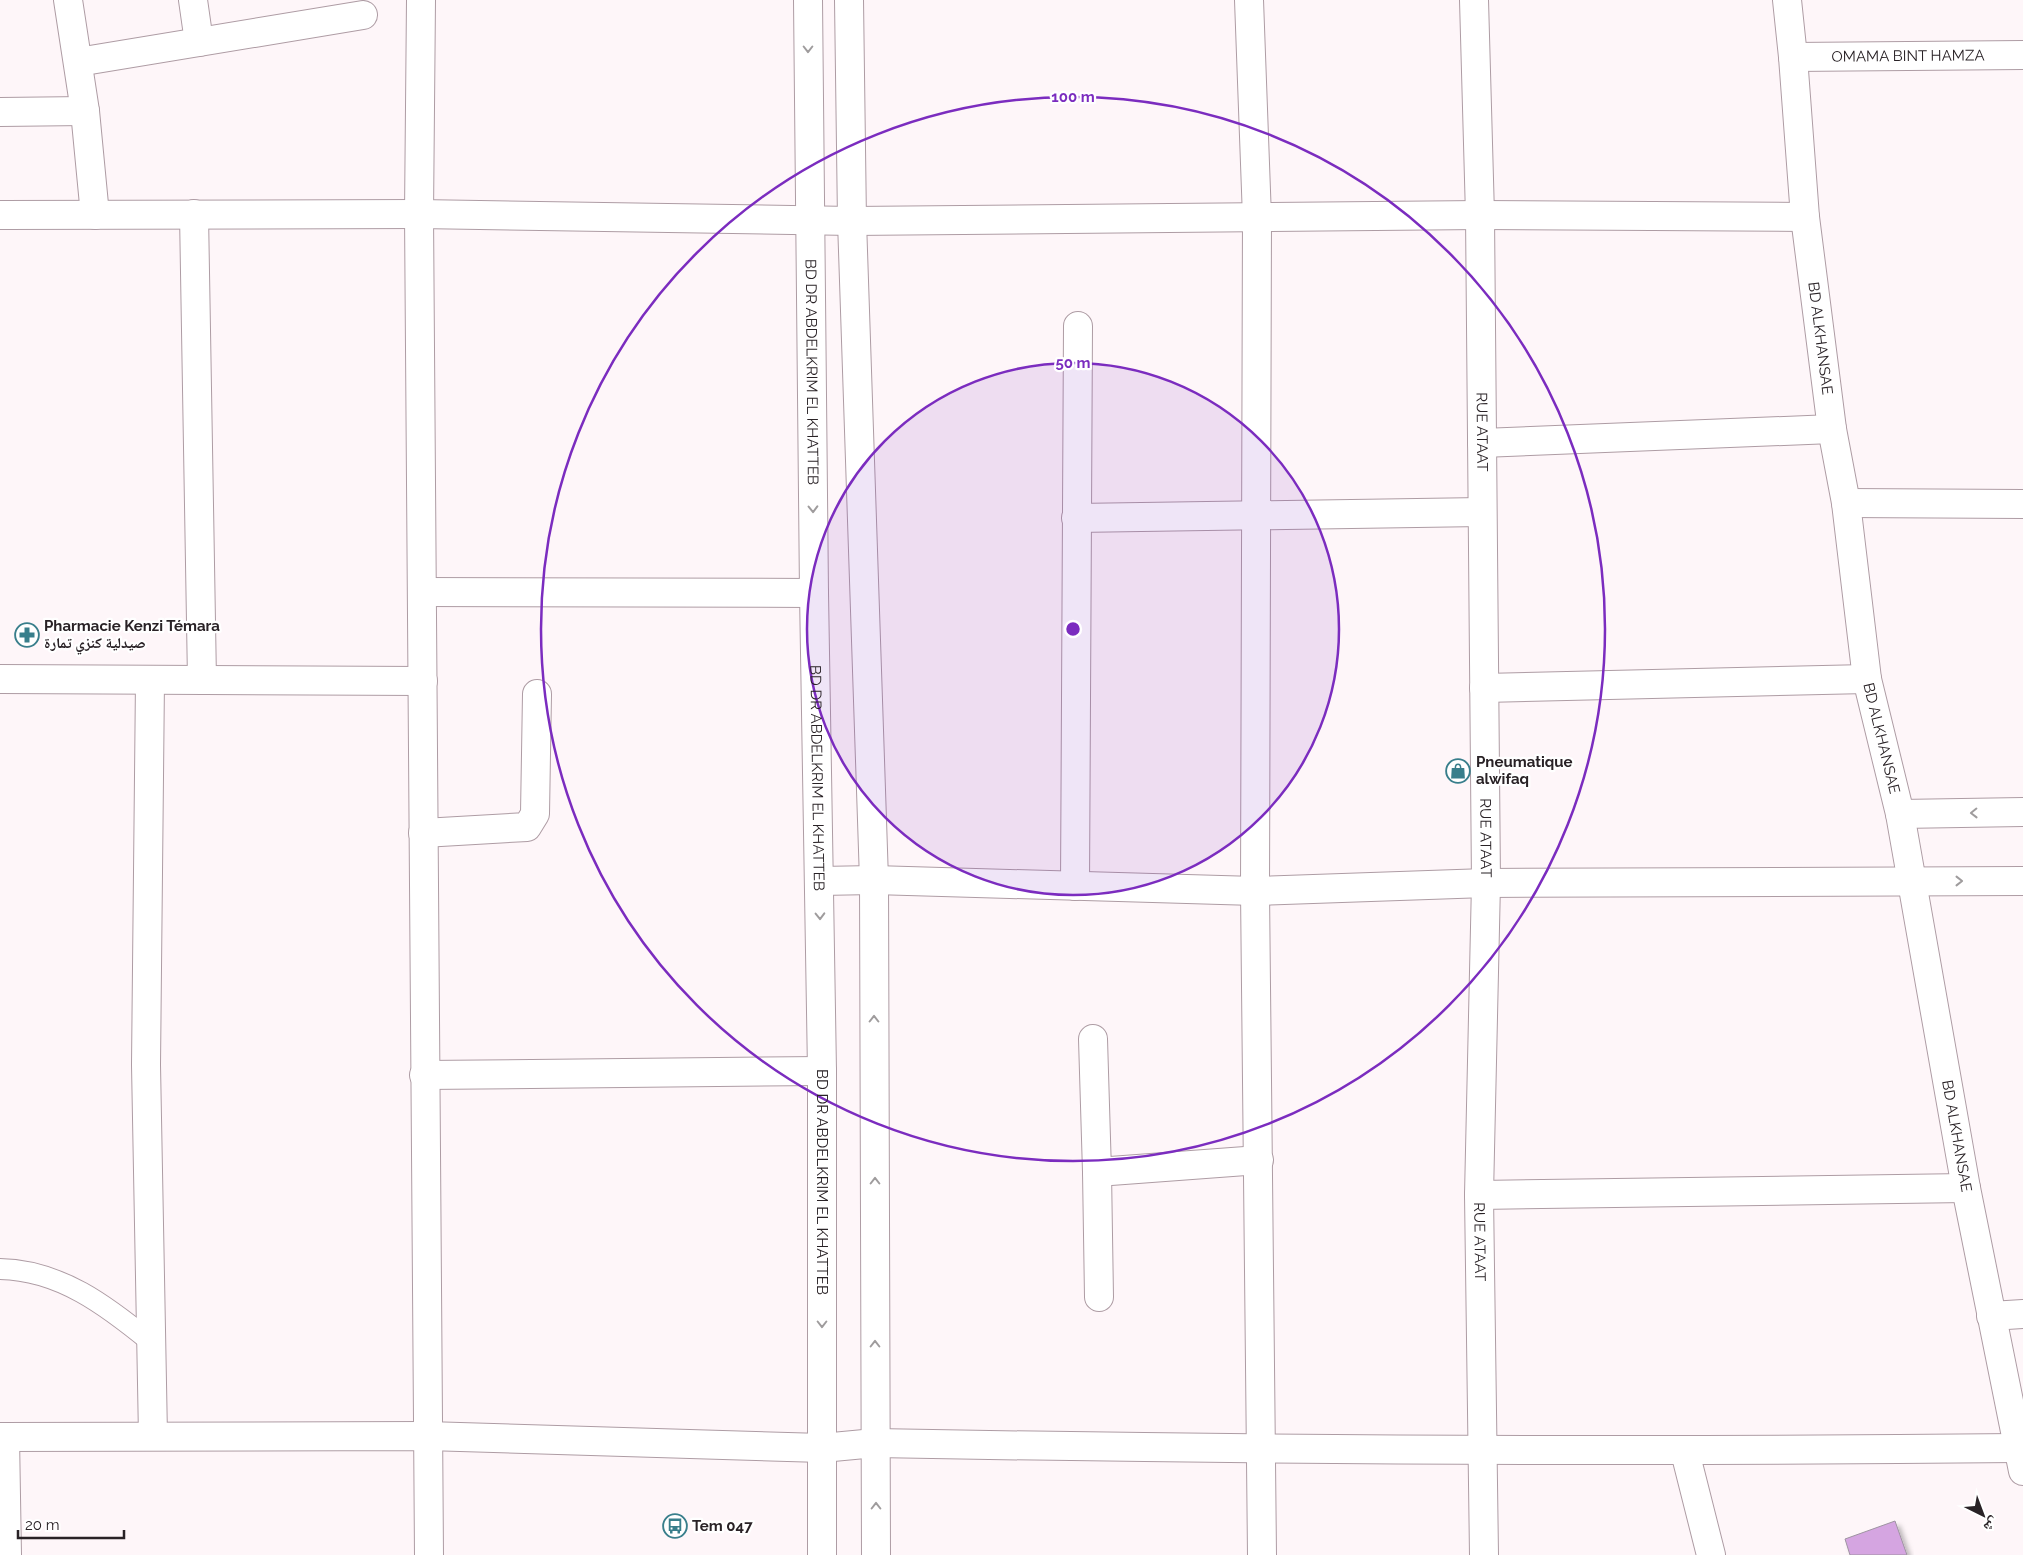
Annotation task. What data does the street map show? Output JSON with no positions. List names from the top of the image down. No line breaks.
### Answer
{"streets":{"street":["OMAMA BINT HAMZA","BD ALKHANSAE","BD DR ABDELKRIM EL KHATTEB","RUE ATAAT"]},"crossings":[["OMAMA BINT HAMZA","BD ALKHANSAE"]],"places":{"pharmacy":["Pharmacie Kenzi Témara صيدلية كنزي تمارة"],"shop":["Pneumatique alwifaq"],"bus stop":["Tem 047"]},"scale_bar":"20 m","north":"bottom right","rings":["100 m","50 m"]}
